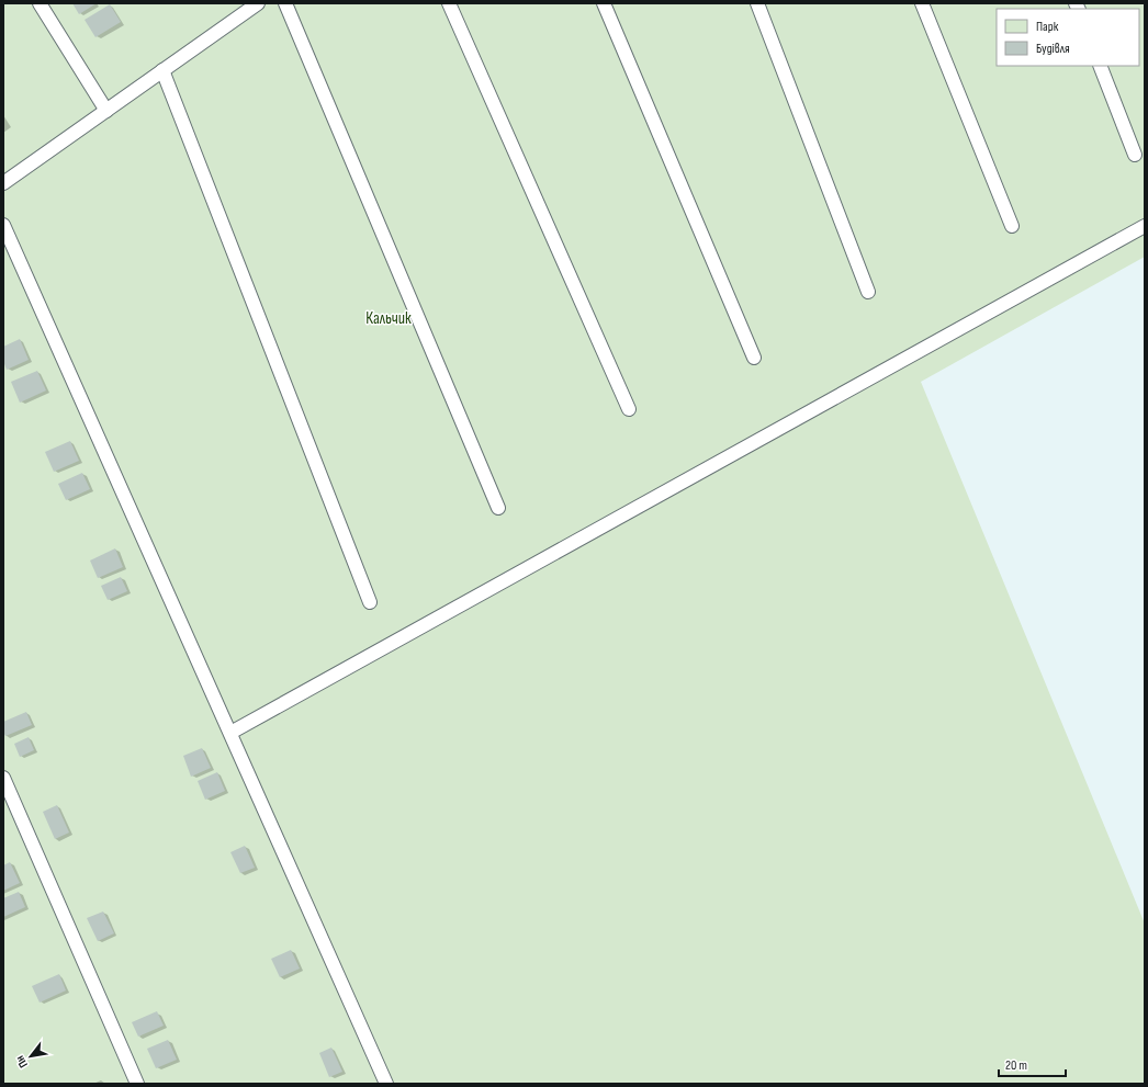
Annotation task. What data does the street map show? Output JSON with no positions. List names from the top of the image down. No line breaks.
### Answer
{"parks":["Кальчик"],"legend":["Парк","Будівля"],"scale_bar":"20 m","north":"bottom left"}
